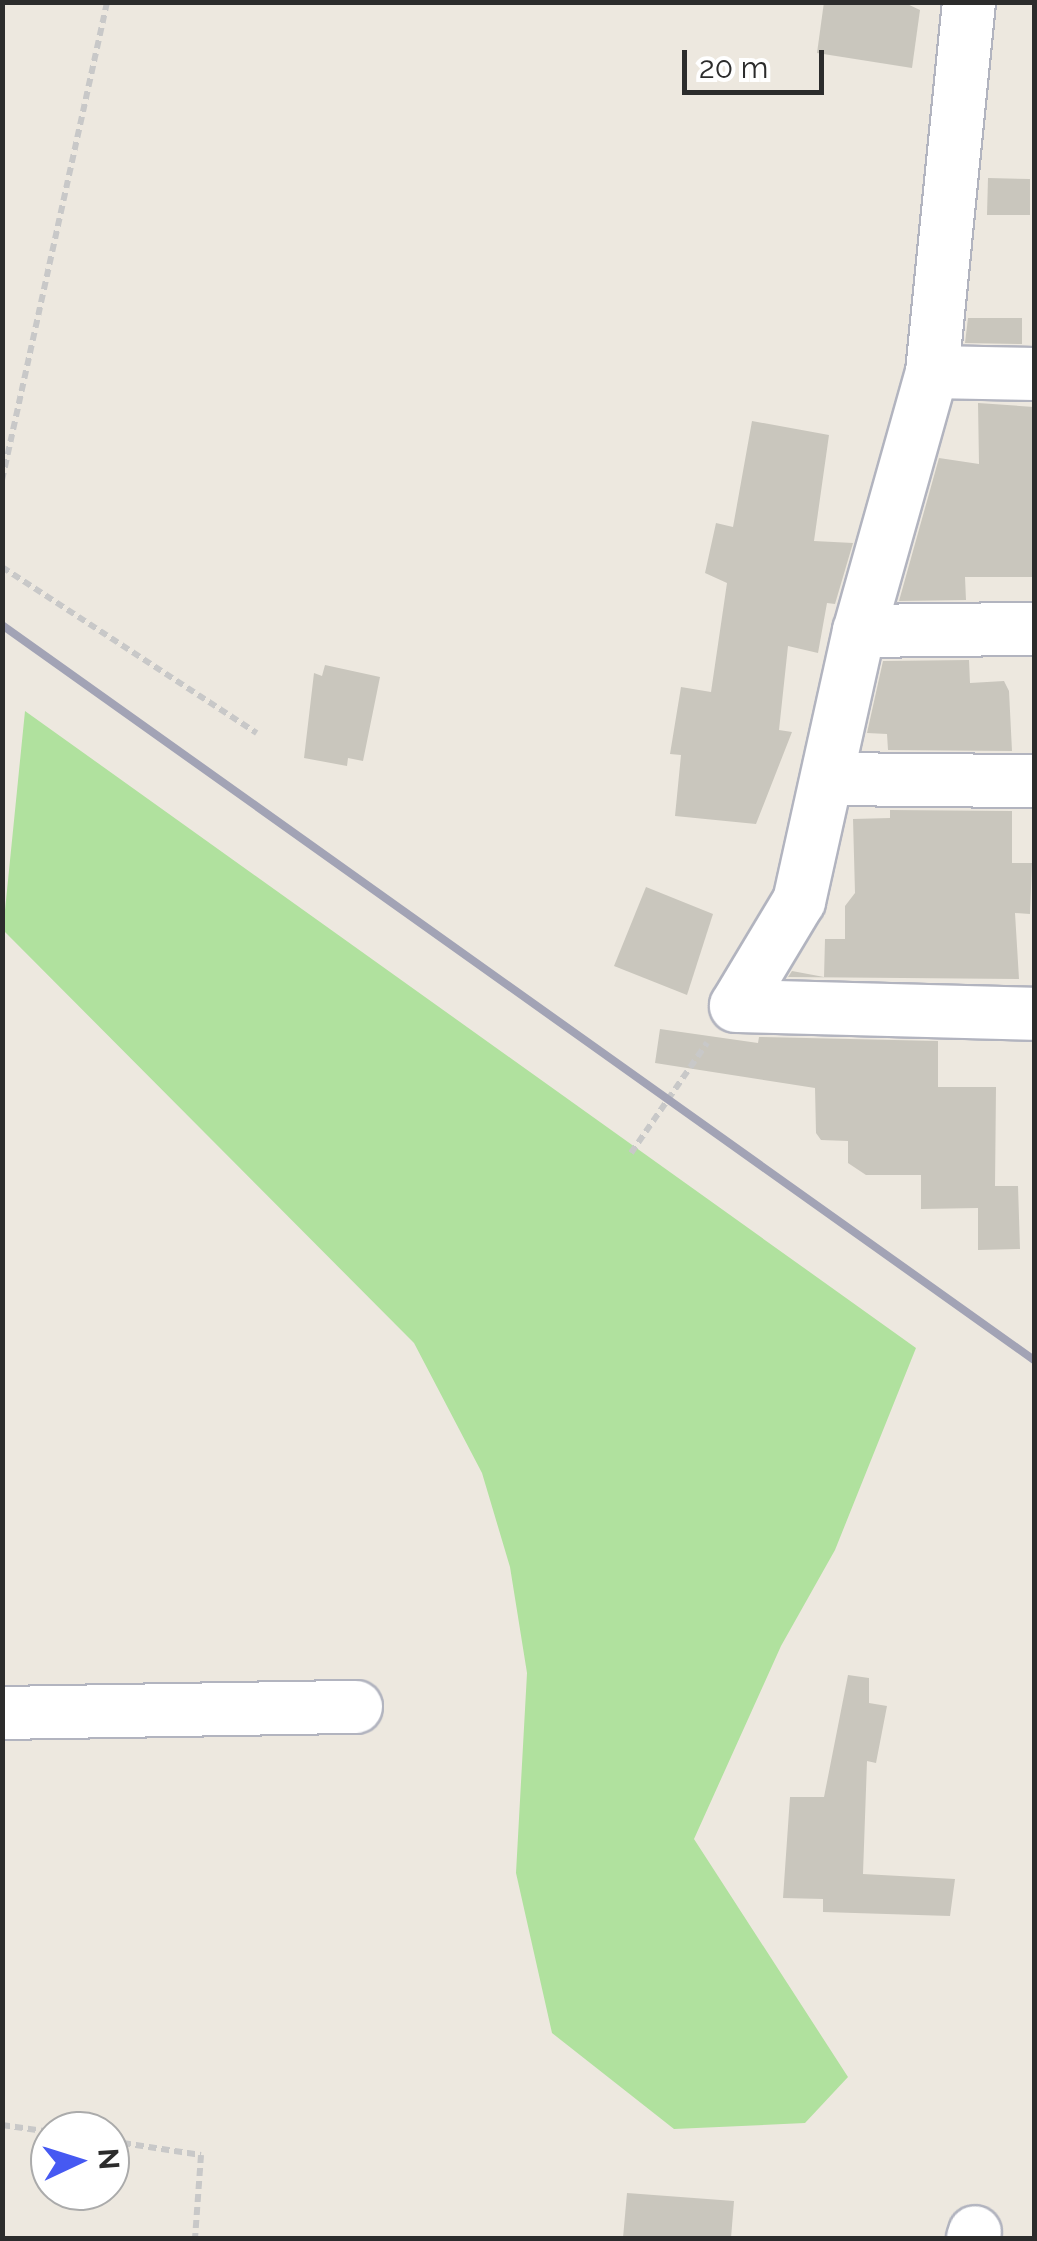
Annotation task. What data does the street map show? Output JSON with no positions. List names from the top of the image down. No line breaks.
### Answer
{"scale_bar":"20 m","north":"right"}
